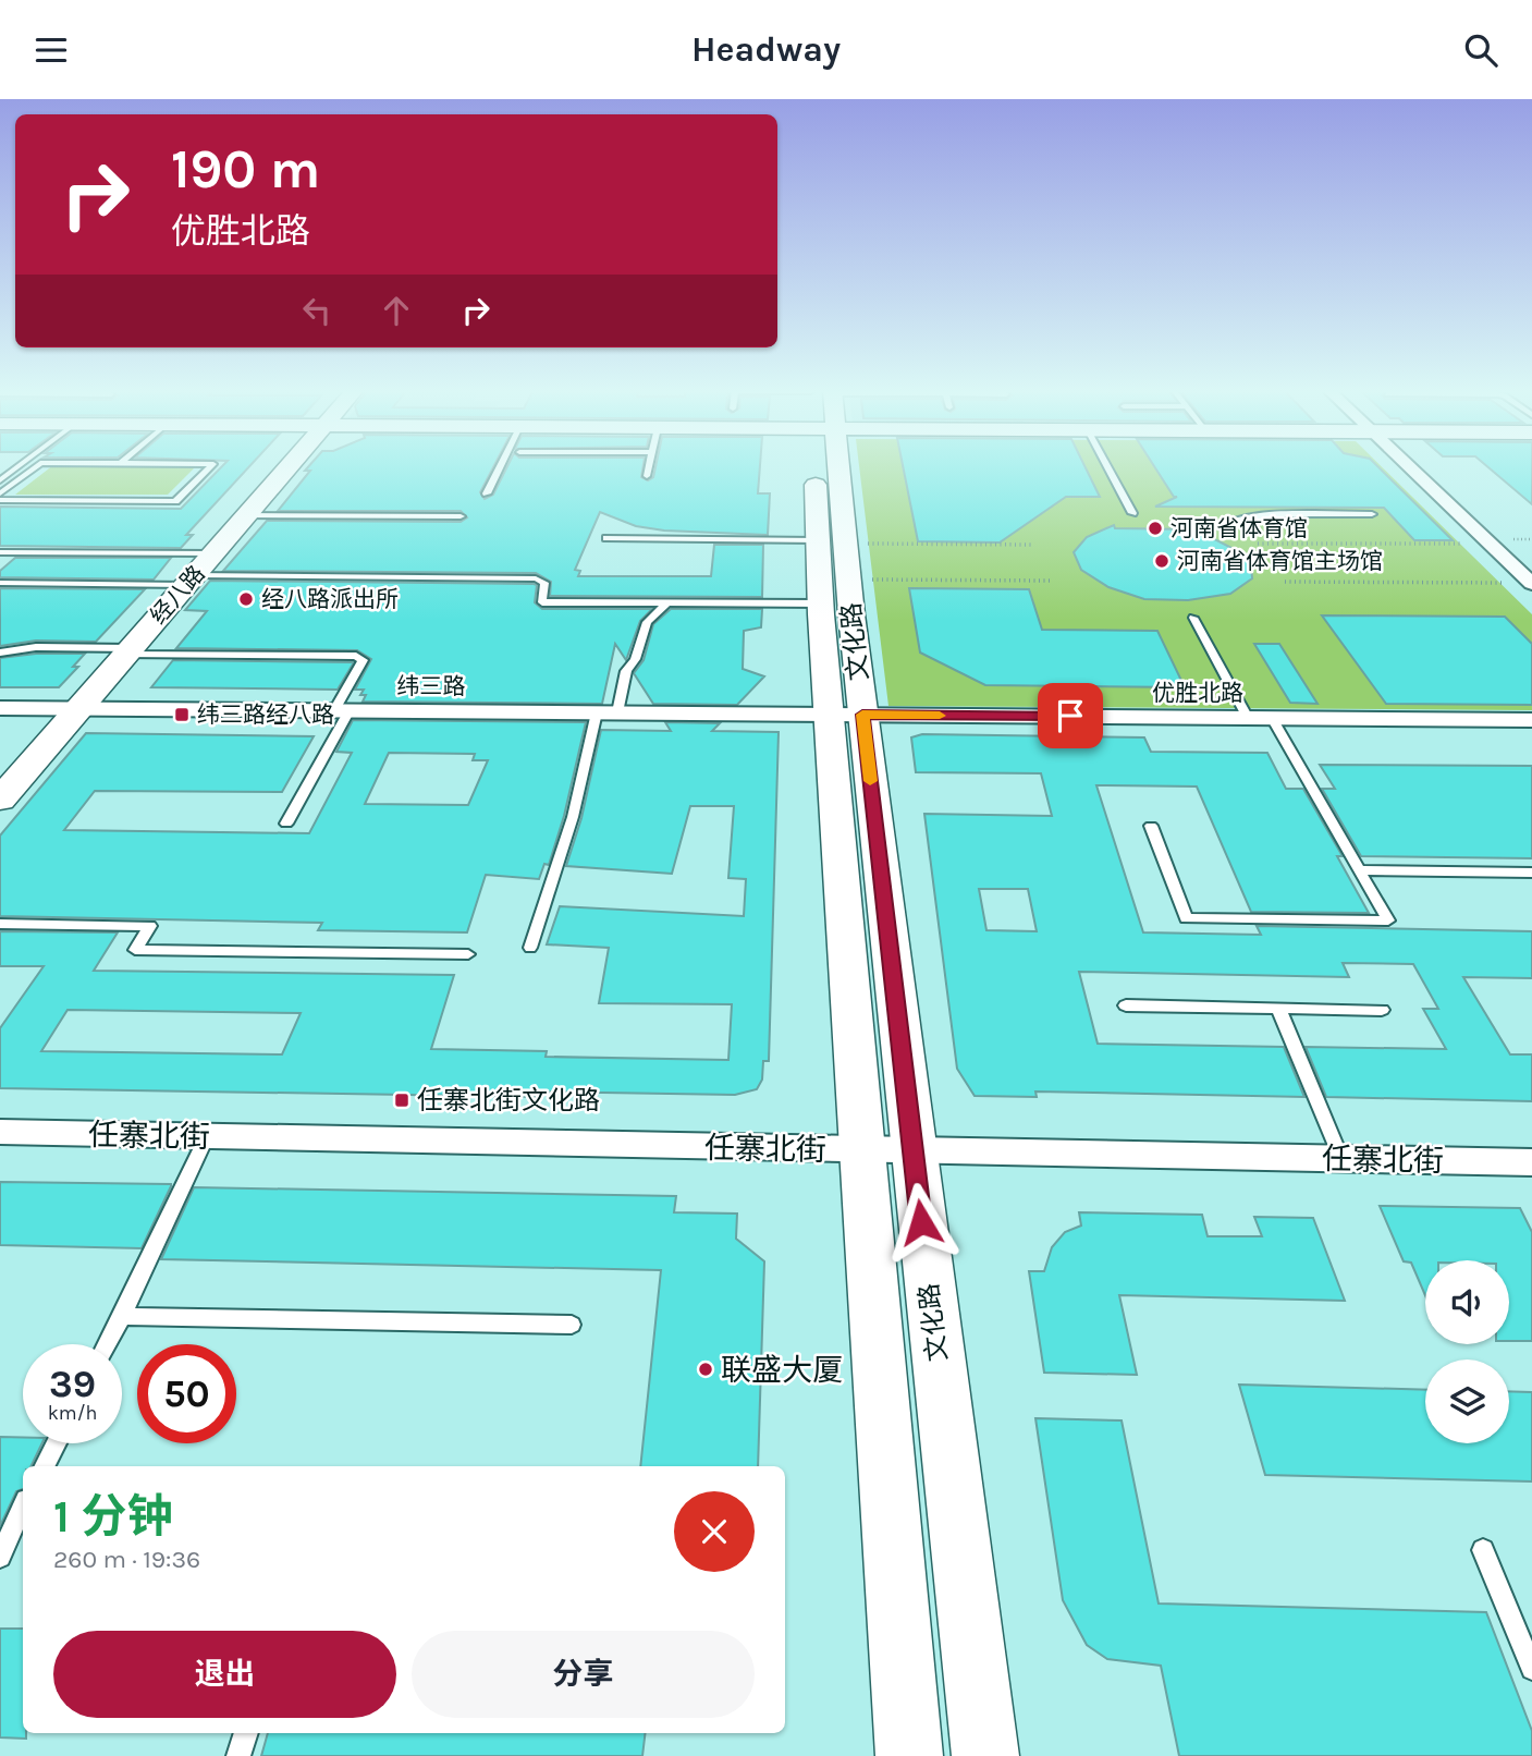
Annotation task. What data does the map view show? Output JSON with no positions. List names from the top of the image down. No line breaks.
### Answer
{"streets":{"street":["经八路","文化路","纬三路","优胜北路","任寨北街"]},"crossings":[["经八路","纬三路"],["文化路","纬三路"],["文化路","优胜北路"],["文化路","任寨北街"],["纬三路","优胜北路"]],"places":{"other":["河南省体育馆","河南省体育馆主场馆","经八路派出所","联盛大厦"],"transit":["纬三路经八路","任寨北街文化路"]},"page":{"header":"Headway","turn":["190 m","优胜北路"],"speed":"39 km/h","limit":"50","heading":["1 分钟","260 m · 19:36"],"buttons":["退出","分享"]}}
